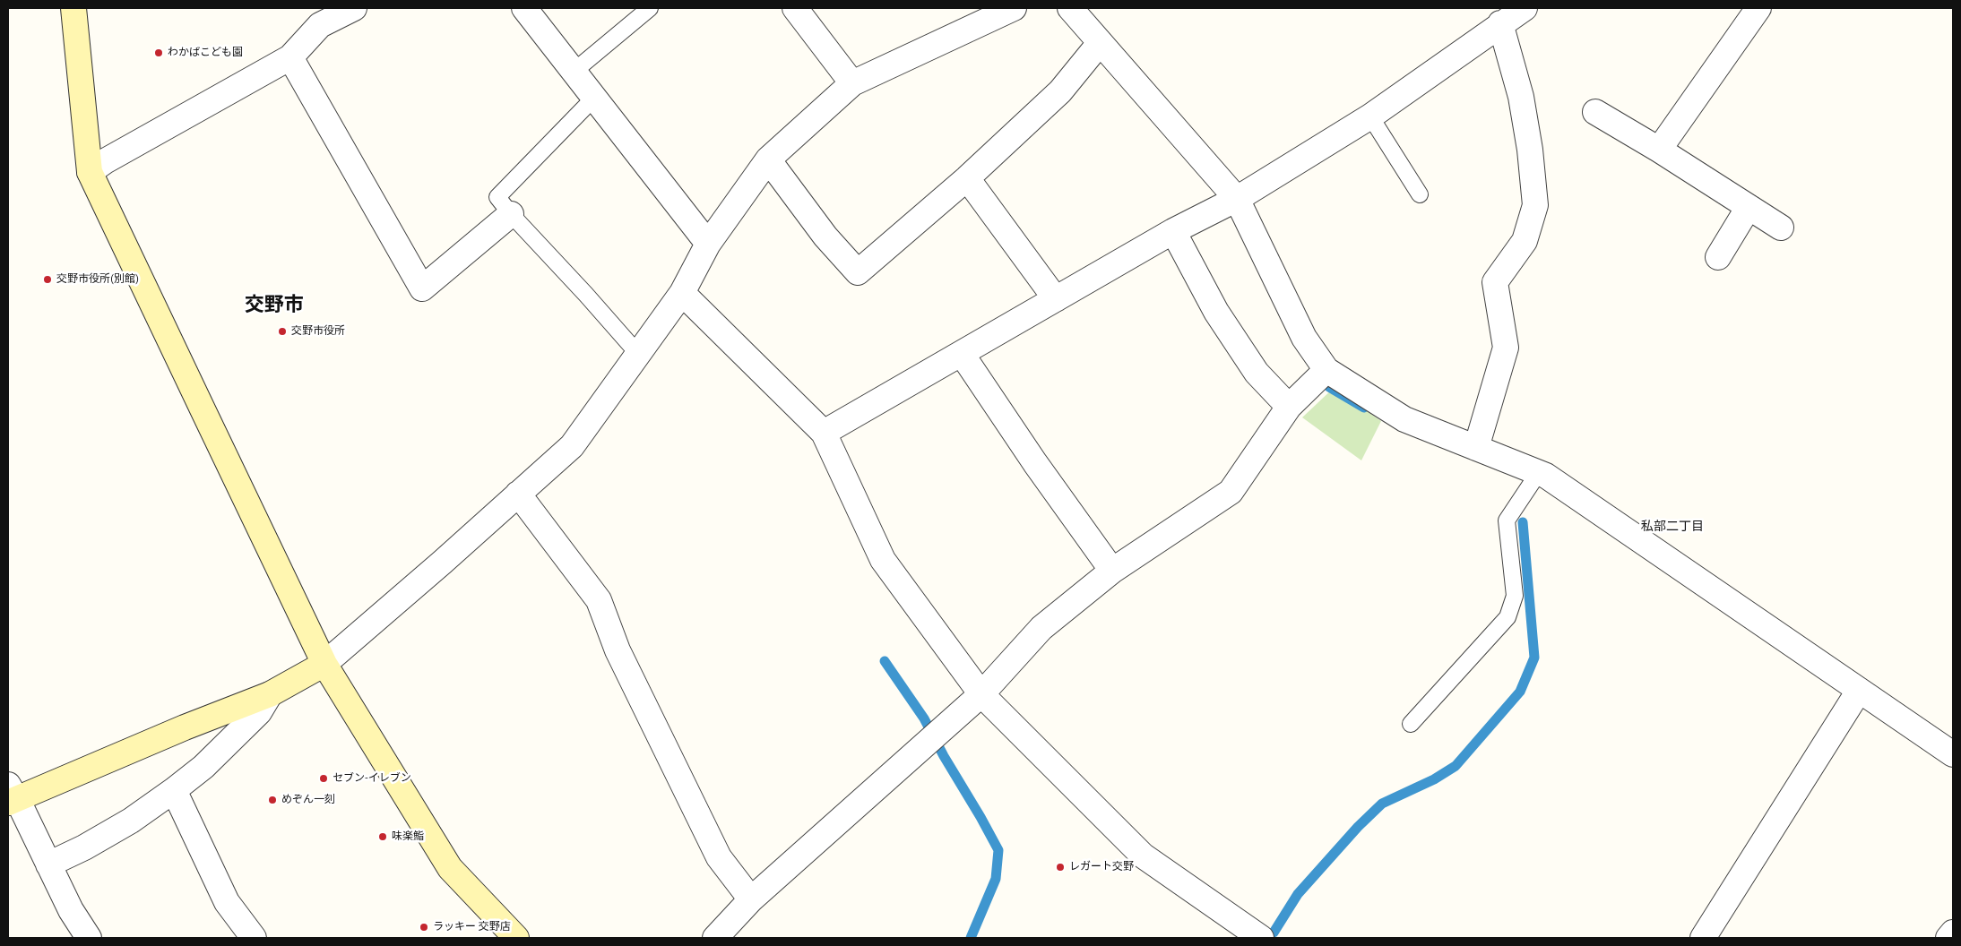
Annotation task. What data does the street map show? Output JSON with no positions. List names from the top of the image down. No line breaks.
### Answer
{"districts":["交野市","私部二丁目"],"places":["わかばこども園","交野市役所(別館)","交野市役所","セブン-イレブン","めぞん一刻","味楽鮨","レガート交野","ラッキー 交野店"]}
